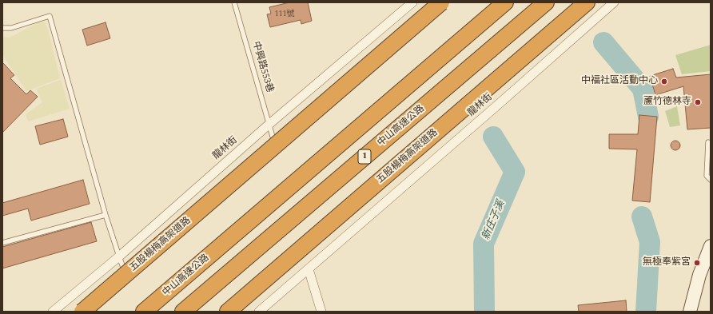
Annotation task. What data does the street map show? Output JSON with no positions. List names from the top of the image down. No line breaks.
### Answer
{"streets":{"highway":["中山高速公路","1","五股楊梅高架道路"],"street":["龍林街"],"lane":["中興路553巷"]},"crossings":[["中興路553巷","龍林街"]],"water":["新庄子溪"],"places":["中福社區活動中心","蘆竹德林寺","無極奉紫宮"],"house_numbers":["111號"]}
